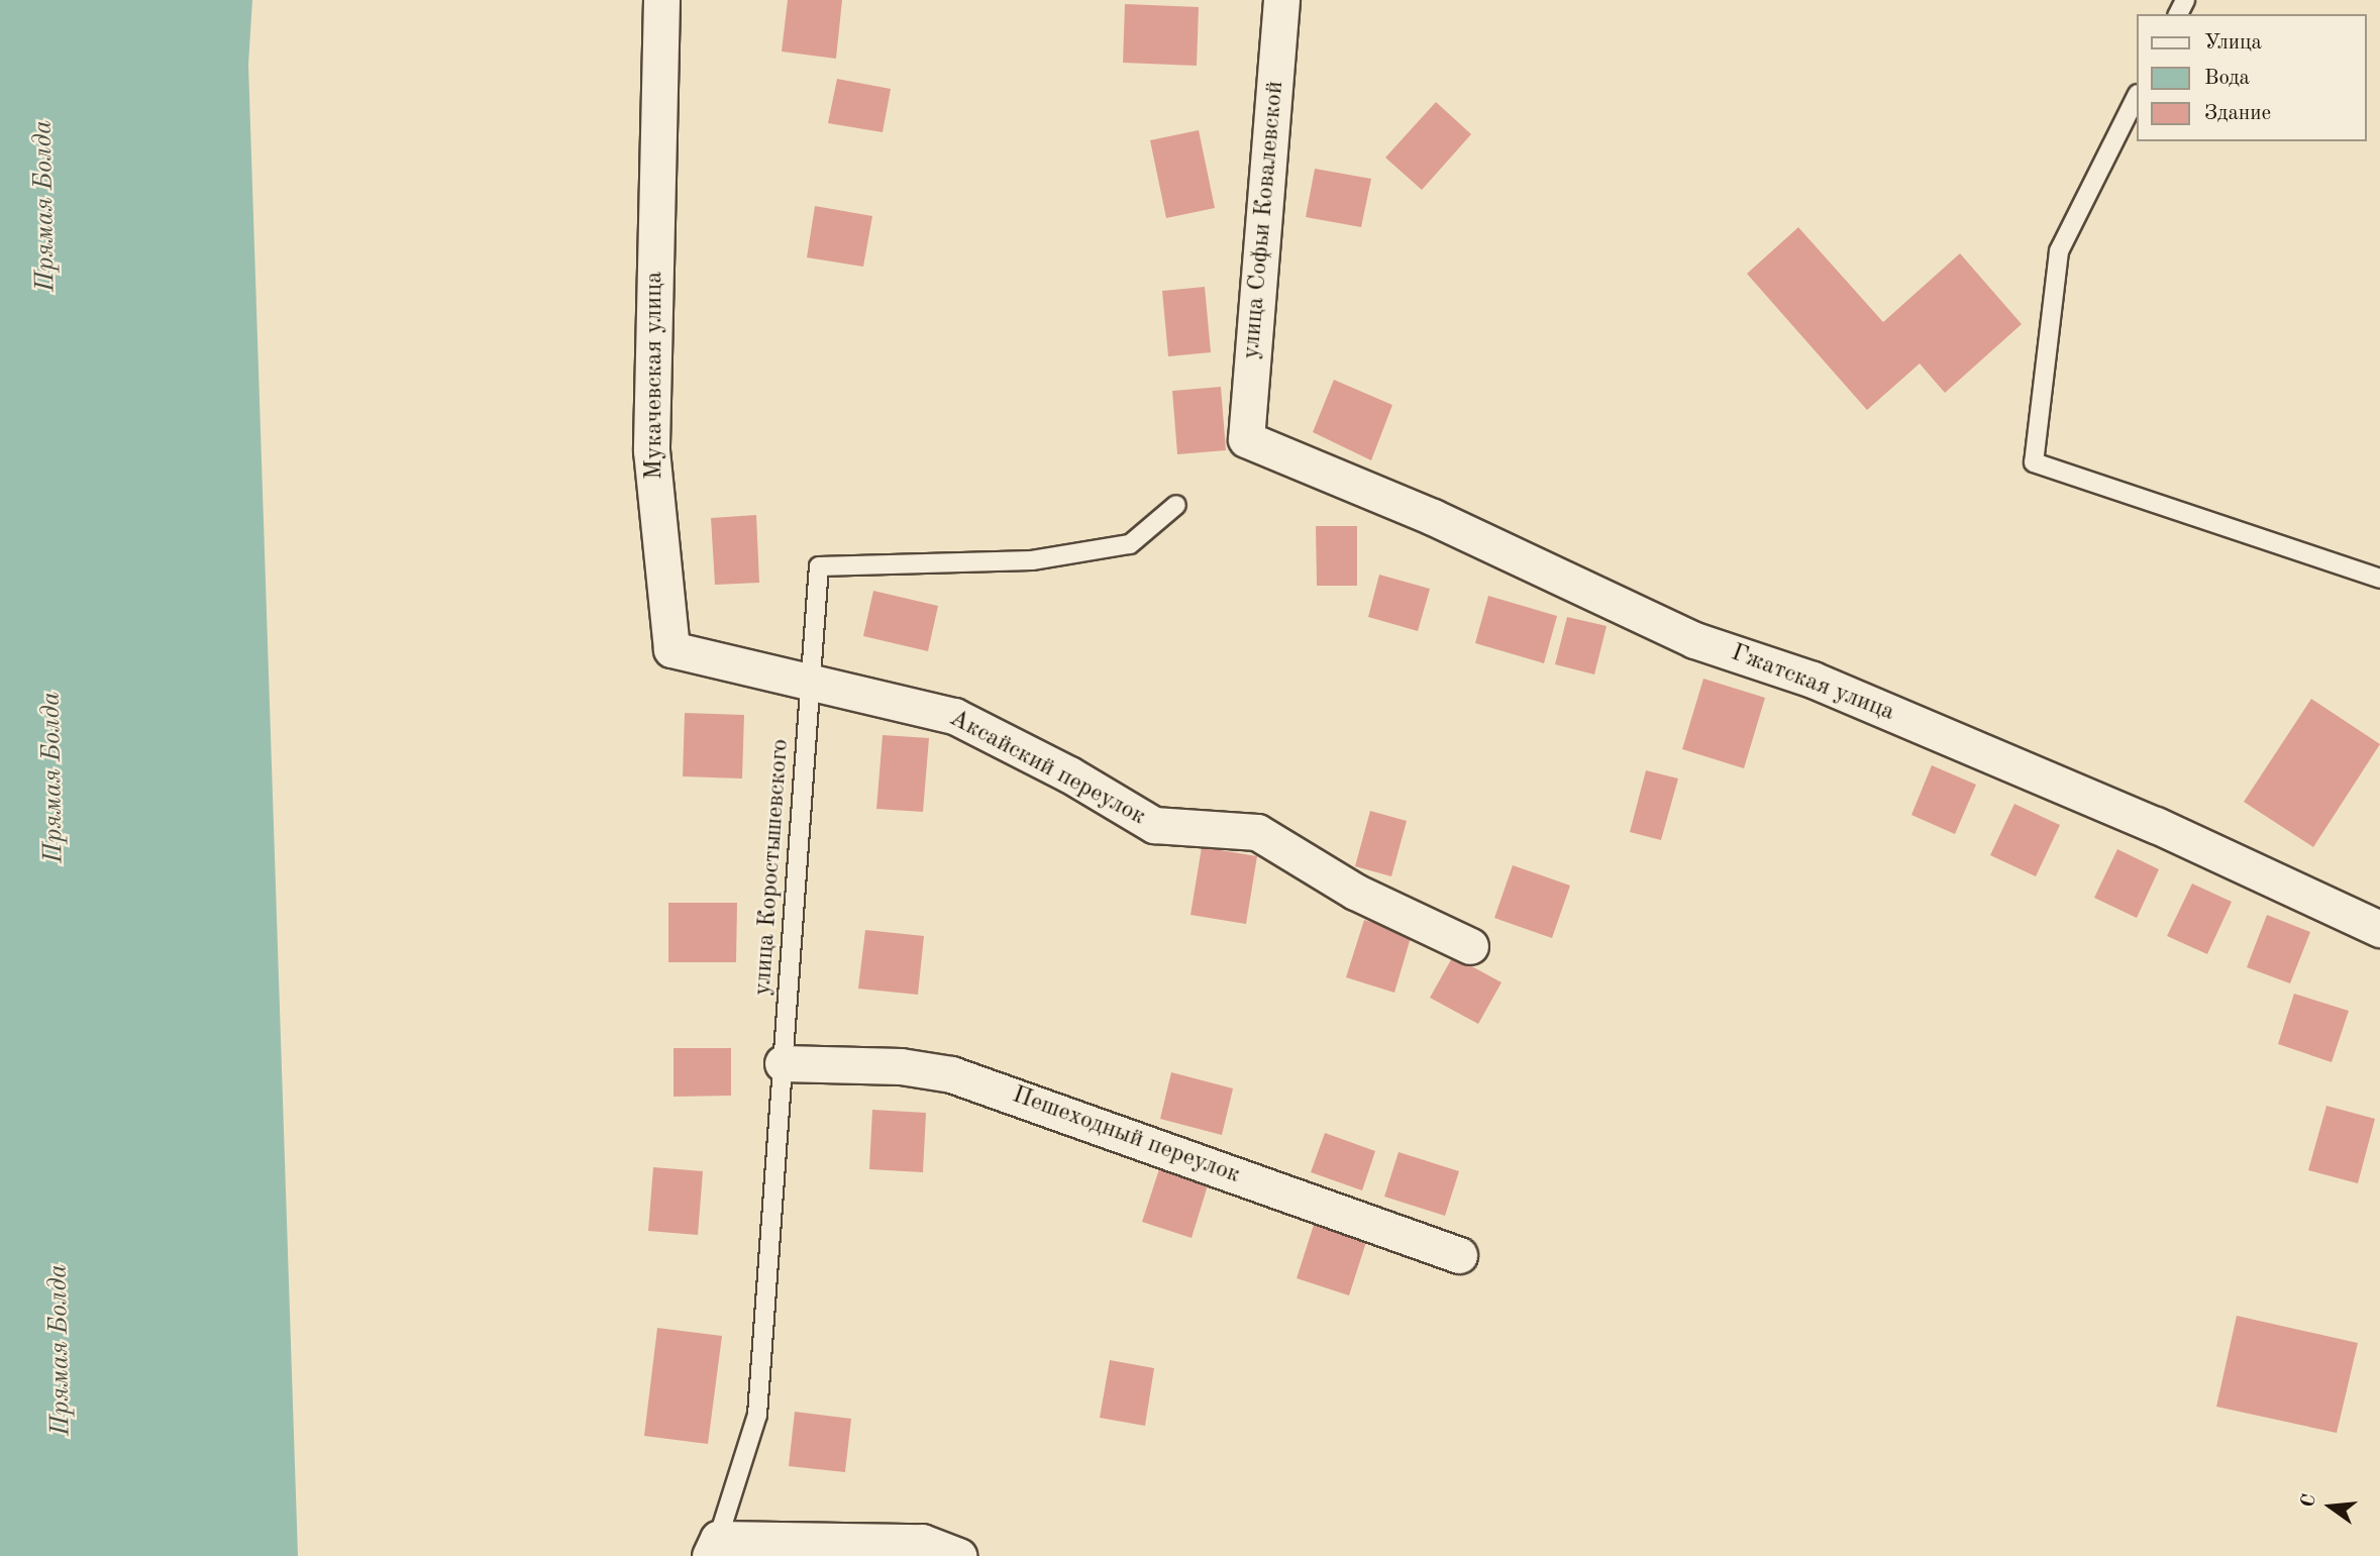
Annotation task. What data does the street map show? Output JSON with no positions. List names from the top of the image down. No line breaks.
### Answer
{"streets":{"street":["улица Софьи Ковалевской","Мукачевская улица","Гжатская улица","Аксайский переулок","Пешеходный переулок"],"lane":["улица Коростышевского"]},"crossings":[["улица Софьи Ковалевской","Гжатская улица"],["Мукачевская улица","Аксайский переулок"],["Мукачевская улица","улица Коростышевского"],["Аксайский переулок","улица Коростышевского"],["улица Коростышевского","Пешеходный переулок"]],"water":["Прямая Болда"],"legend":["Улица","Вода","Здание"],"north":"left"}
